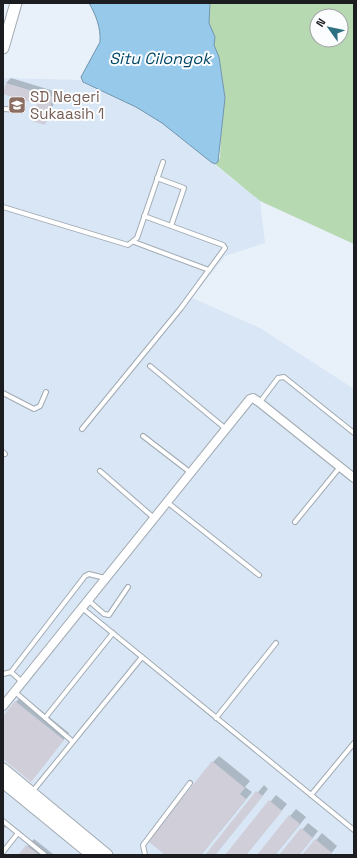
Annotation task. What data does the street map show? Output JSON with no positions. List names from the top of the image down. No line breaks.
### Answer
{"water":["Situ Cilongok"],"places":{"school or university":["SD Negeri Sukaasih 1"]},"north":"top left"}
